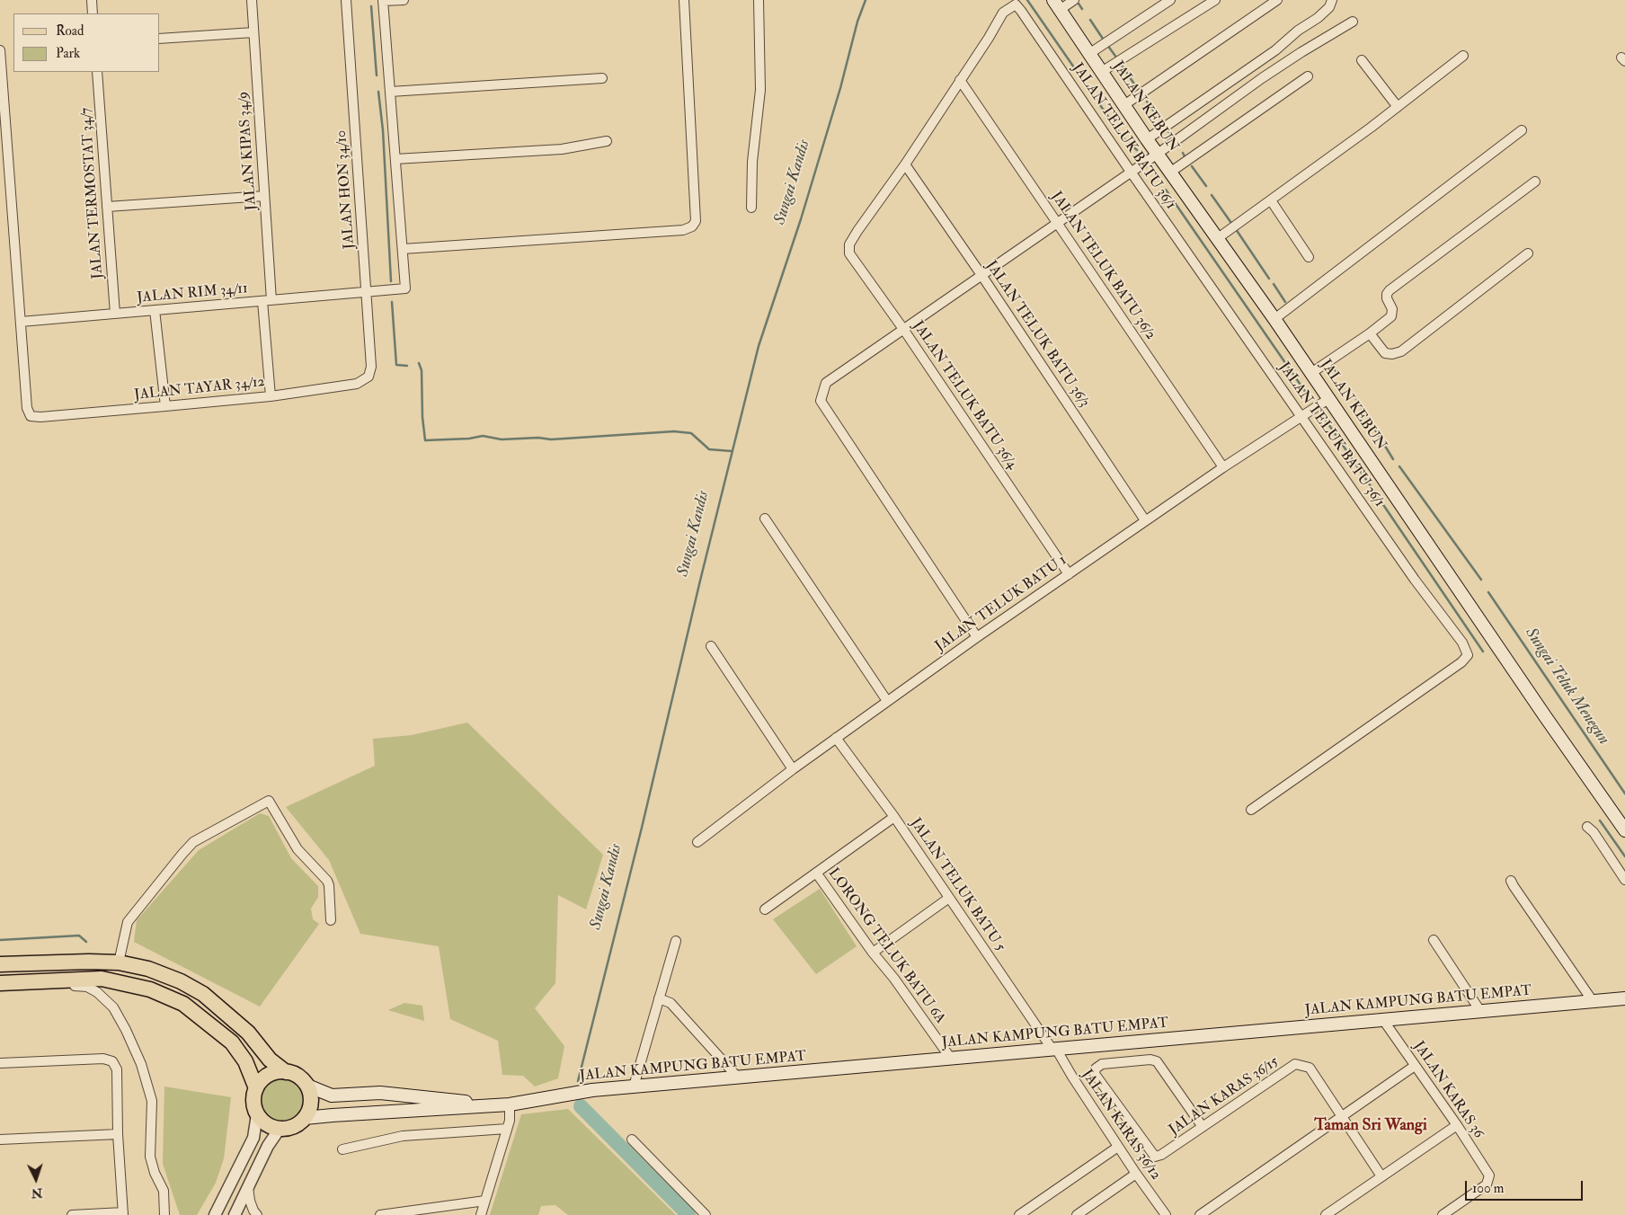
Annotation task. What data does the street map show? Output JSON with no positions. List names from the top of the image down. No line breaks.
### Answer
{"streets":{"main road":["JALAN KEBUN","JALAN KAMPUNG BATU EMPAT"],"street":["JALAN TELUK BATU 36/1","JALAN KIPAS 34/9","JALAN HON 34/10","JALAN TERMOSTAT 34/7","JALAN TELUK BATU 36/2","JALAN RIM 34/11","JALAN TELUK BATU 36/3","JALAN TAYAR 34/12","JALAN TELUK BATU 36/4","JALAN TELUK BATU 1","JALAN TELUK BATU 5","LORONG TELUK BATU 6A","JALAN KARAS 36","JALAN KARAS 36/15","JALAN KARAS 36/12"]},"crossings":[["JALAN KEBUN","JALAN TELUK BATU 1"],["JALAN TELUK BATU 36/1","JALAN TELUK BATU 36/2"],["JALAN TELUK BATU 36/1","JALAN TELUK BATU 1"],["JALAN KIPAS 34/9","JALAN RIM 34/11"],["JALAN KIPAS 34/9","JALAN TAYAR 34/12"],["JALAN HON 34/10","JALAN RIM 34/11"],["JALAN HON 34/10","JALAN TAYAR 34/12"],["JALAN TERMOSTAT 34/7","JALAN RIM 34/11"],["JALAN TELUK BATU 36/2","JALAN TELUK BATU 1"],["JALAN RIM 34/11","JALAN TAYAR 34/12"],["JALAN TELUK BATU 36/3","JALAN TELUK BATU 36/4"],["JALAN TELUK BATU 36/3","JALAN TELUK BATU 1"],["JALAN TELUK BATU 36/4","JALAN TELUK BATU 1"],["JALAN TELUK BATU 1","JALAN TELUK BATU 5"],["JALAN TELUK BATU 5","JALAN KAMPUNG BATU EMPAT"],["JALAN TELUK BATU 5","JALAN KARAS 36/12"],["LORONG TELUK BATU 6A","JALAN KAMPUNG BATU EMPAT"],["JALAN KAMPUNG BATU EMPAT","JALAN KARAS 36"],["JALAN KAMPUNG BATU EMPAT","JALAN KARAS 36/12"]],"districts":["Taman Sri Wangi"],"water":["Sungai Kandis","Sungai Teluk Menegun"],"legend":["Road","Park"],"scale_bar":"100 m","north":"bottom"}
